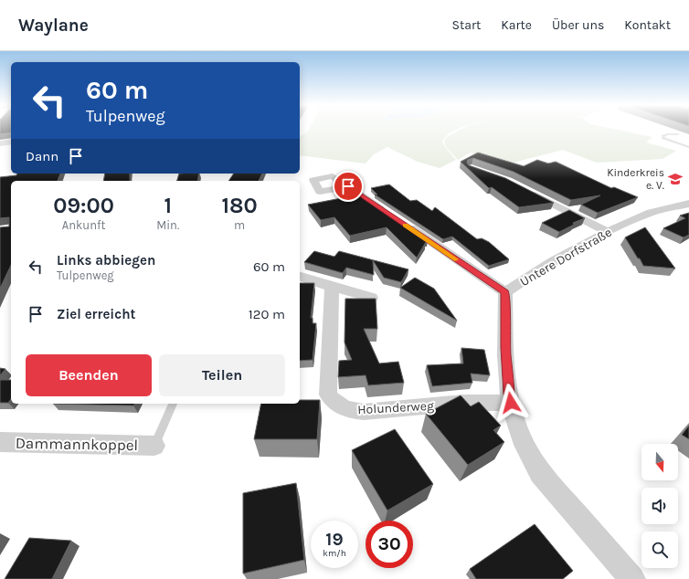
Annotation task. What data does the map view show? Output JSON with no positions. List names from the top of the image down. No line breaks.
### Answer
{"streets":{"street":["Untere Dorfstraße","Holunderweg","Dammannkoppel"]},"crossings":[["Untere Dorfstraße","Holunderweg"]],"places":{"school or university":["Kinderkreis e. V."]},"north":"bottom","page":{"header":"Waylane","nav":["Start","Karte","Über uns","Kontakt"],"turn":["60 m","Tulpenweg"],"then":"Dann","eta":["09:00","Ankunft","1","Min.","180","m"],"list":[{"name":"Links abbiegen","note":"Tulpenweg","value":"60 m"},{"name":"Ziel erreicht","value":"120 m"}],"buttons":["Beenden","Teilen"],"speed":"19 km/h","limit":"30"}}
